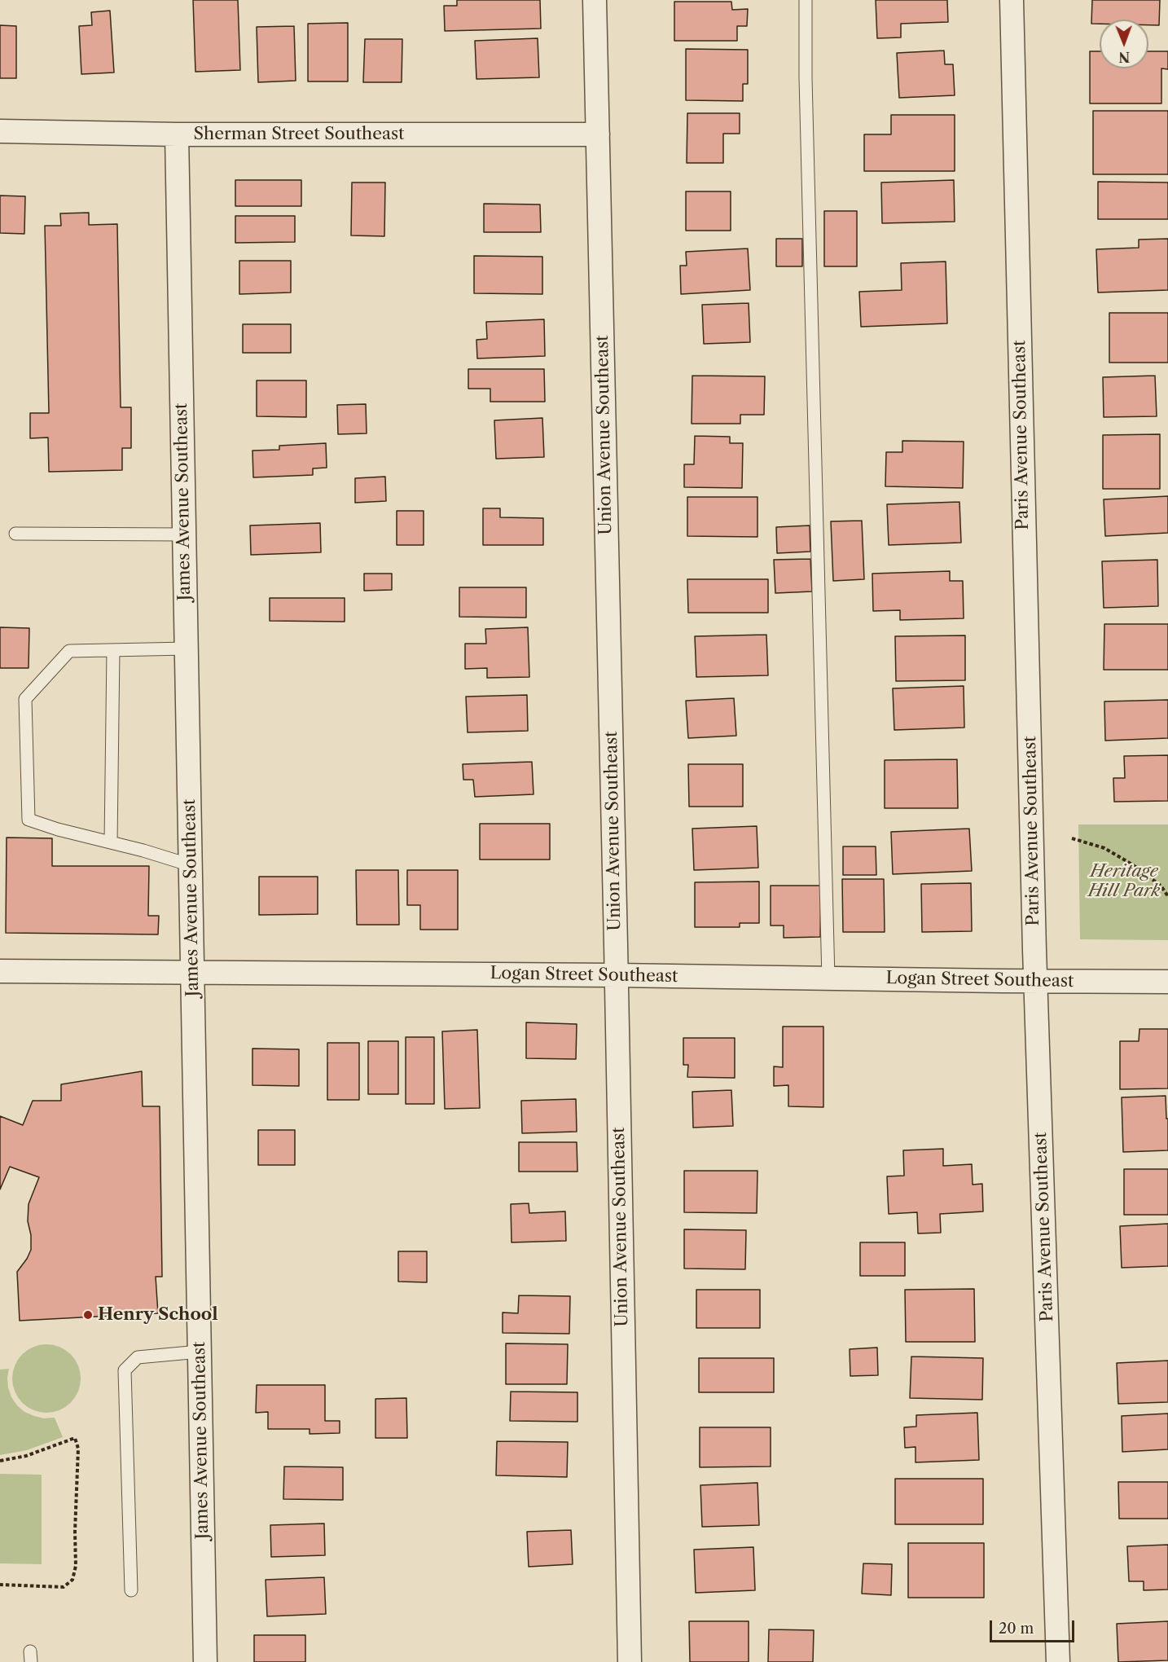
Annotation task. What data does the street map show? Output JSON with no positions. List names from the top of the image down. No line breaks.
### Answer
{"streets":{"street":["Sherman Street Southeast","Union Avenue Southeast","Paris Avenue Southeast","James Avenue Southeast","Logan Street Southeast"]},"crossings":[["Sherman Street Southeast","Union Avenue Southeast"],["Sherman Street Southeast","James Avenue Southeast"],["Union Avenue Southeast","Logan Street Southeast"],["Paris Avenue Southeast","Logan Street Southeast"],["James Avenue Southeast","Logan Street Southeast"]],"parks":["Heritage Hill Park"],"places":["Henry School"],"scale_bar":"20 m","north":"bottom"}
